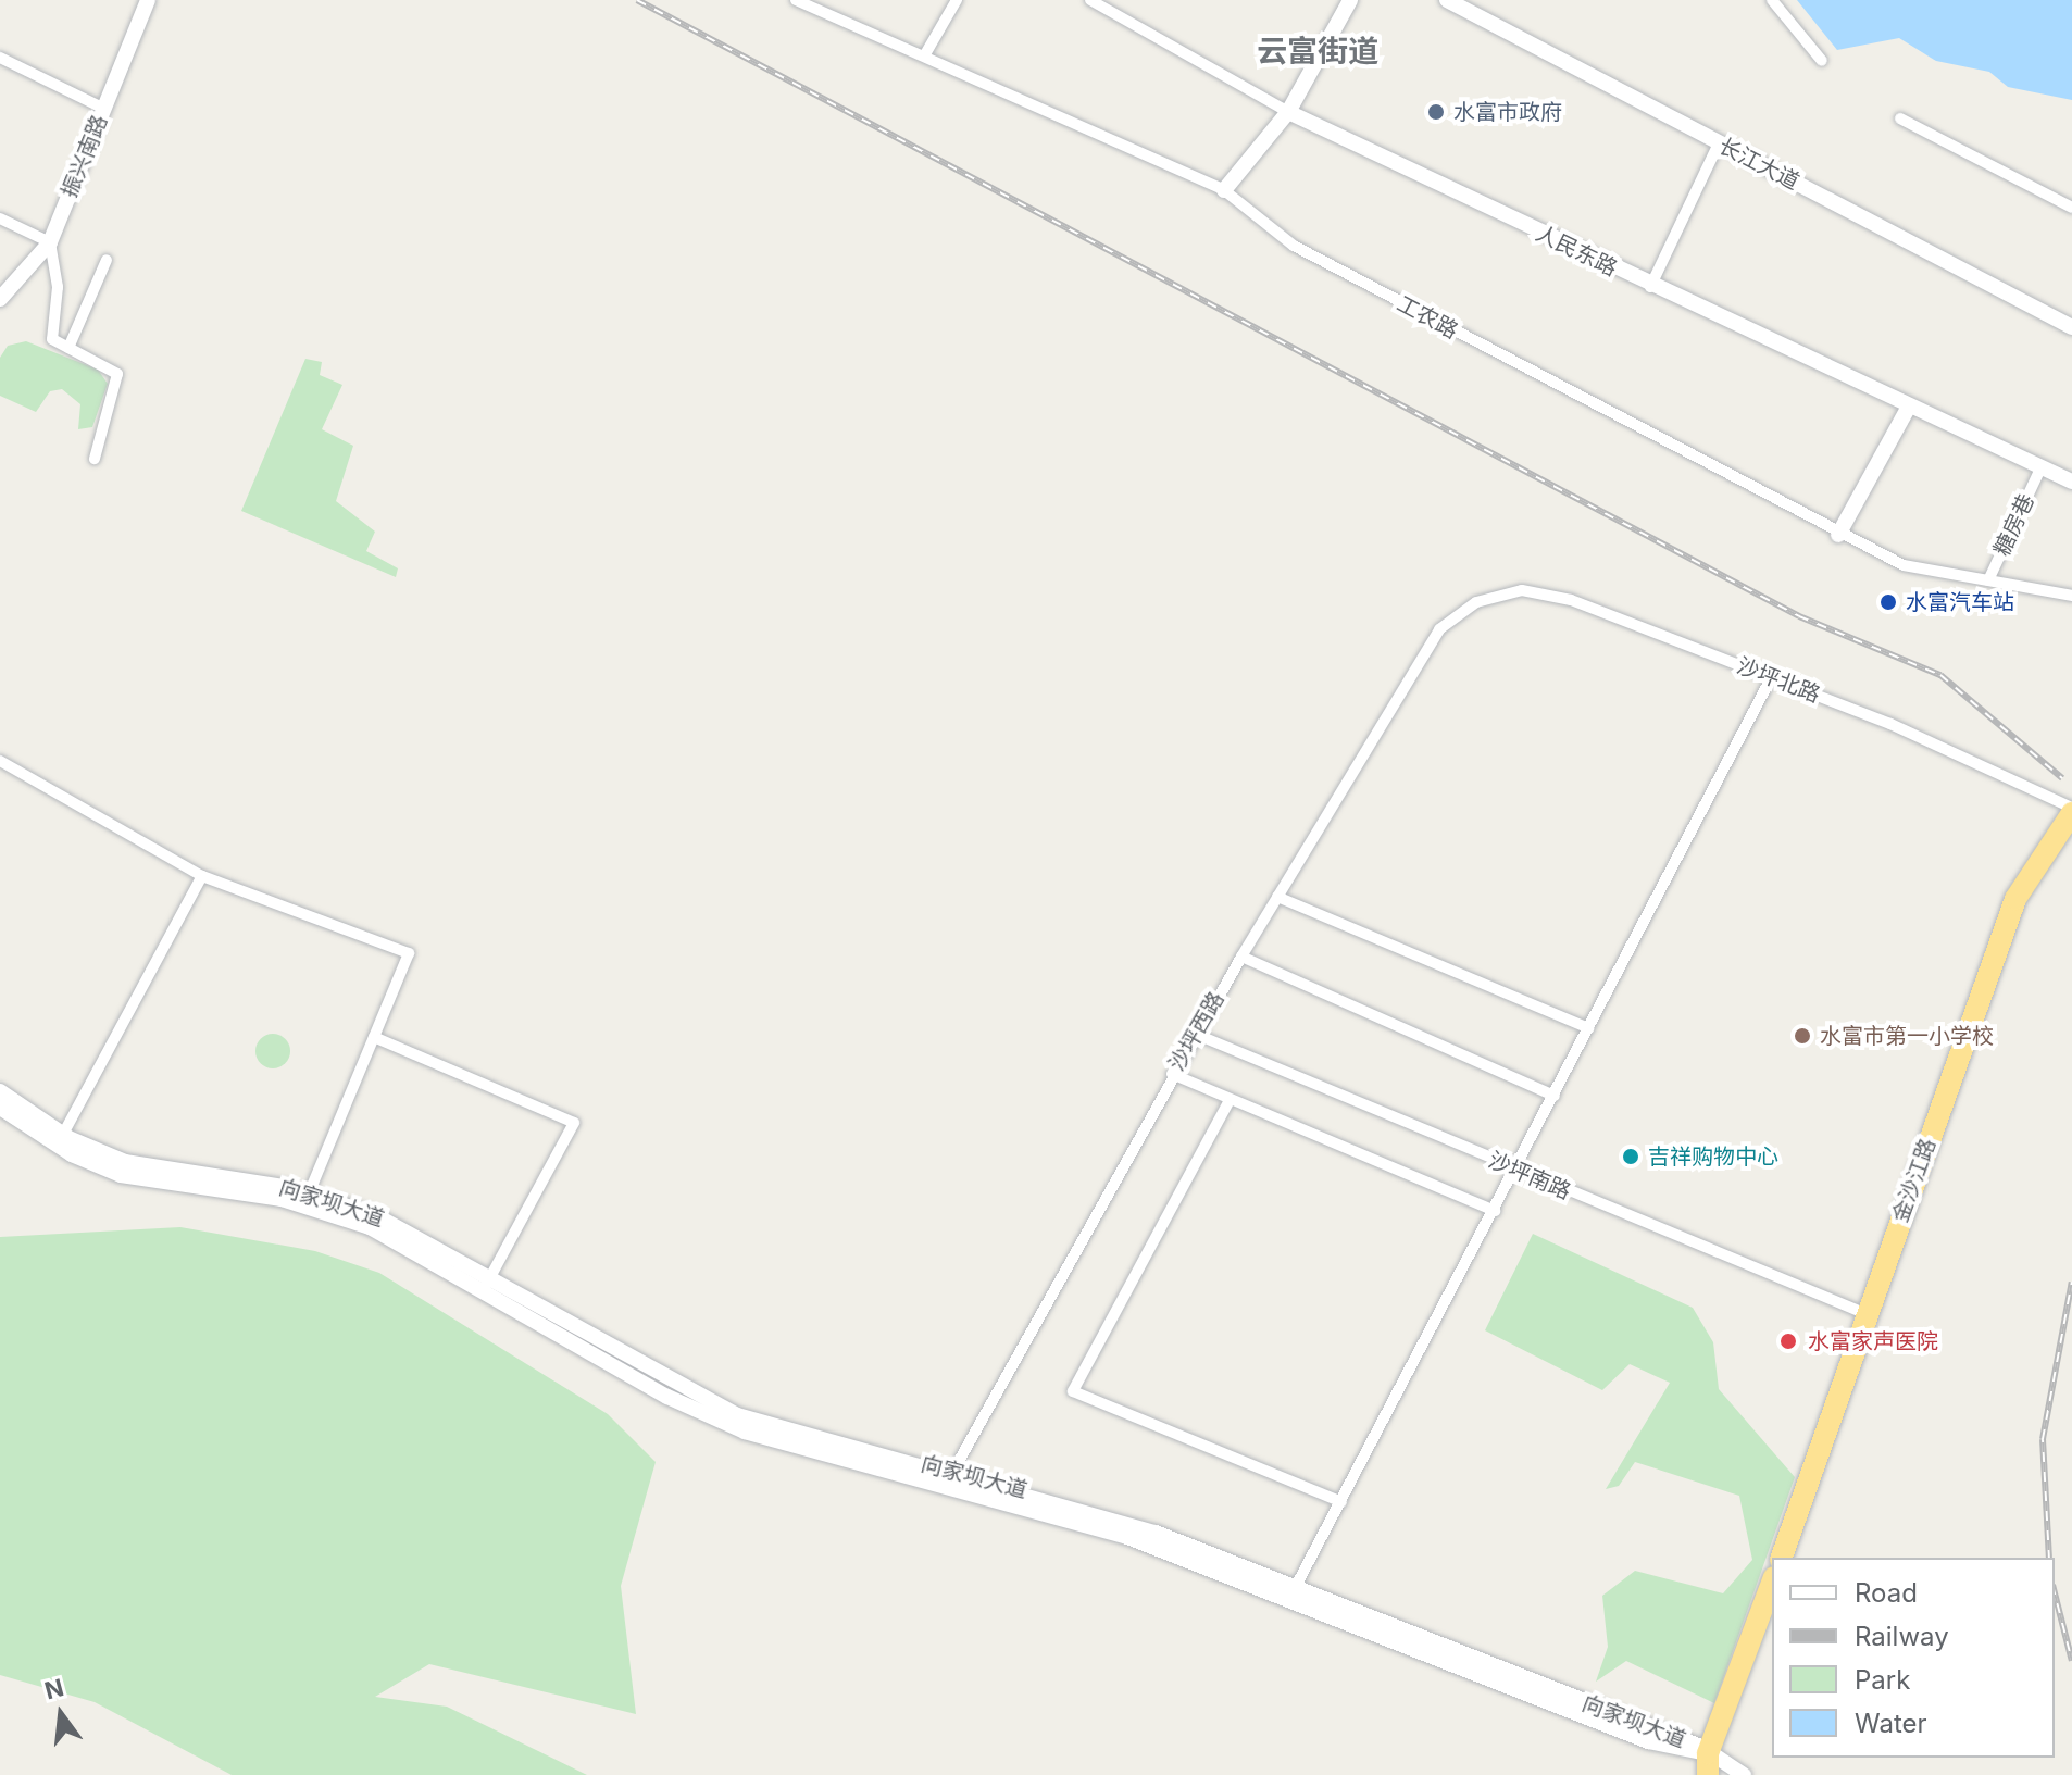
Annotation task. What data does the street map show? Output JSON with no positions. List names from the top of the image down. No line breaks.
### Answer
{"streets":{"highway":["金沙江路"],"main road":["振兴南路","长江大道","人民东路","向家坝大道"],"street":["工农路","糖房巷","沙坪北路","沙坪西路","沙坪南路"]},"crossings":[["人民东路","糖房巷"],["工农路","糖房巷"],["沙坪北路","沙坪西路"],["沙坪北路","金沙江路"],["沙坪西路","沙坪南路"],["沙坪西路","向家坝大道"],["沙坪南路","金沙江路"]],"districts":["云富街道"],"places":["水富市政府","水富汽车站","水富市第一小学校","吉祥购物中心","水富家声医院"],"legend":["Road","Railway","Park","Water"],"north":"top"}
